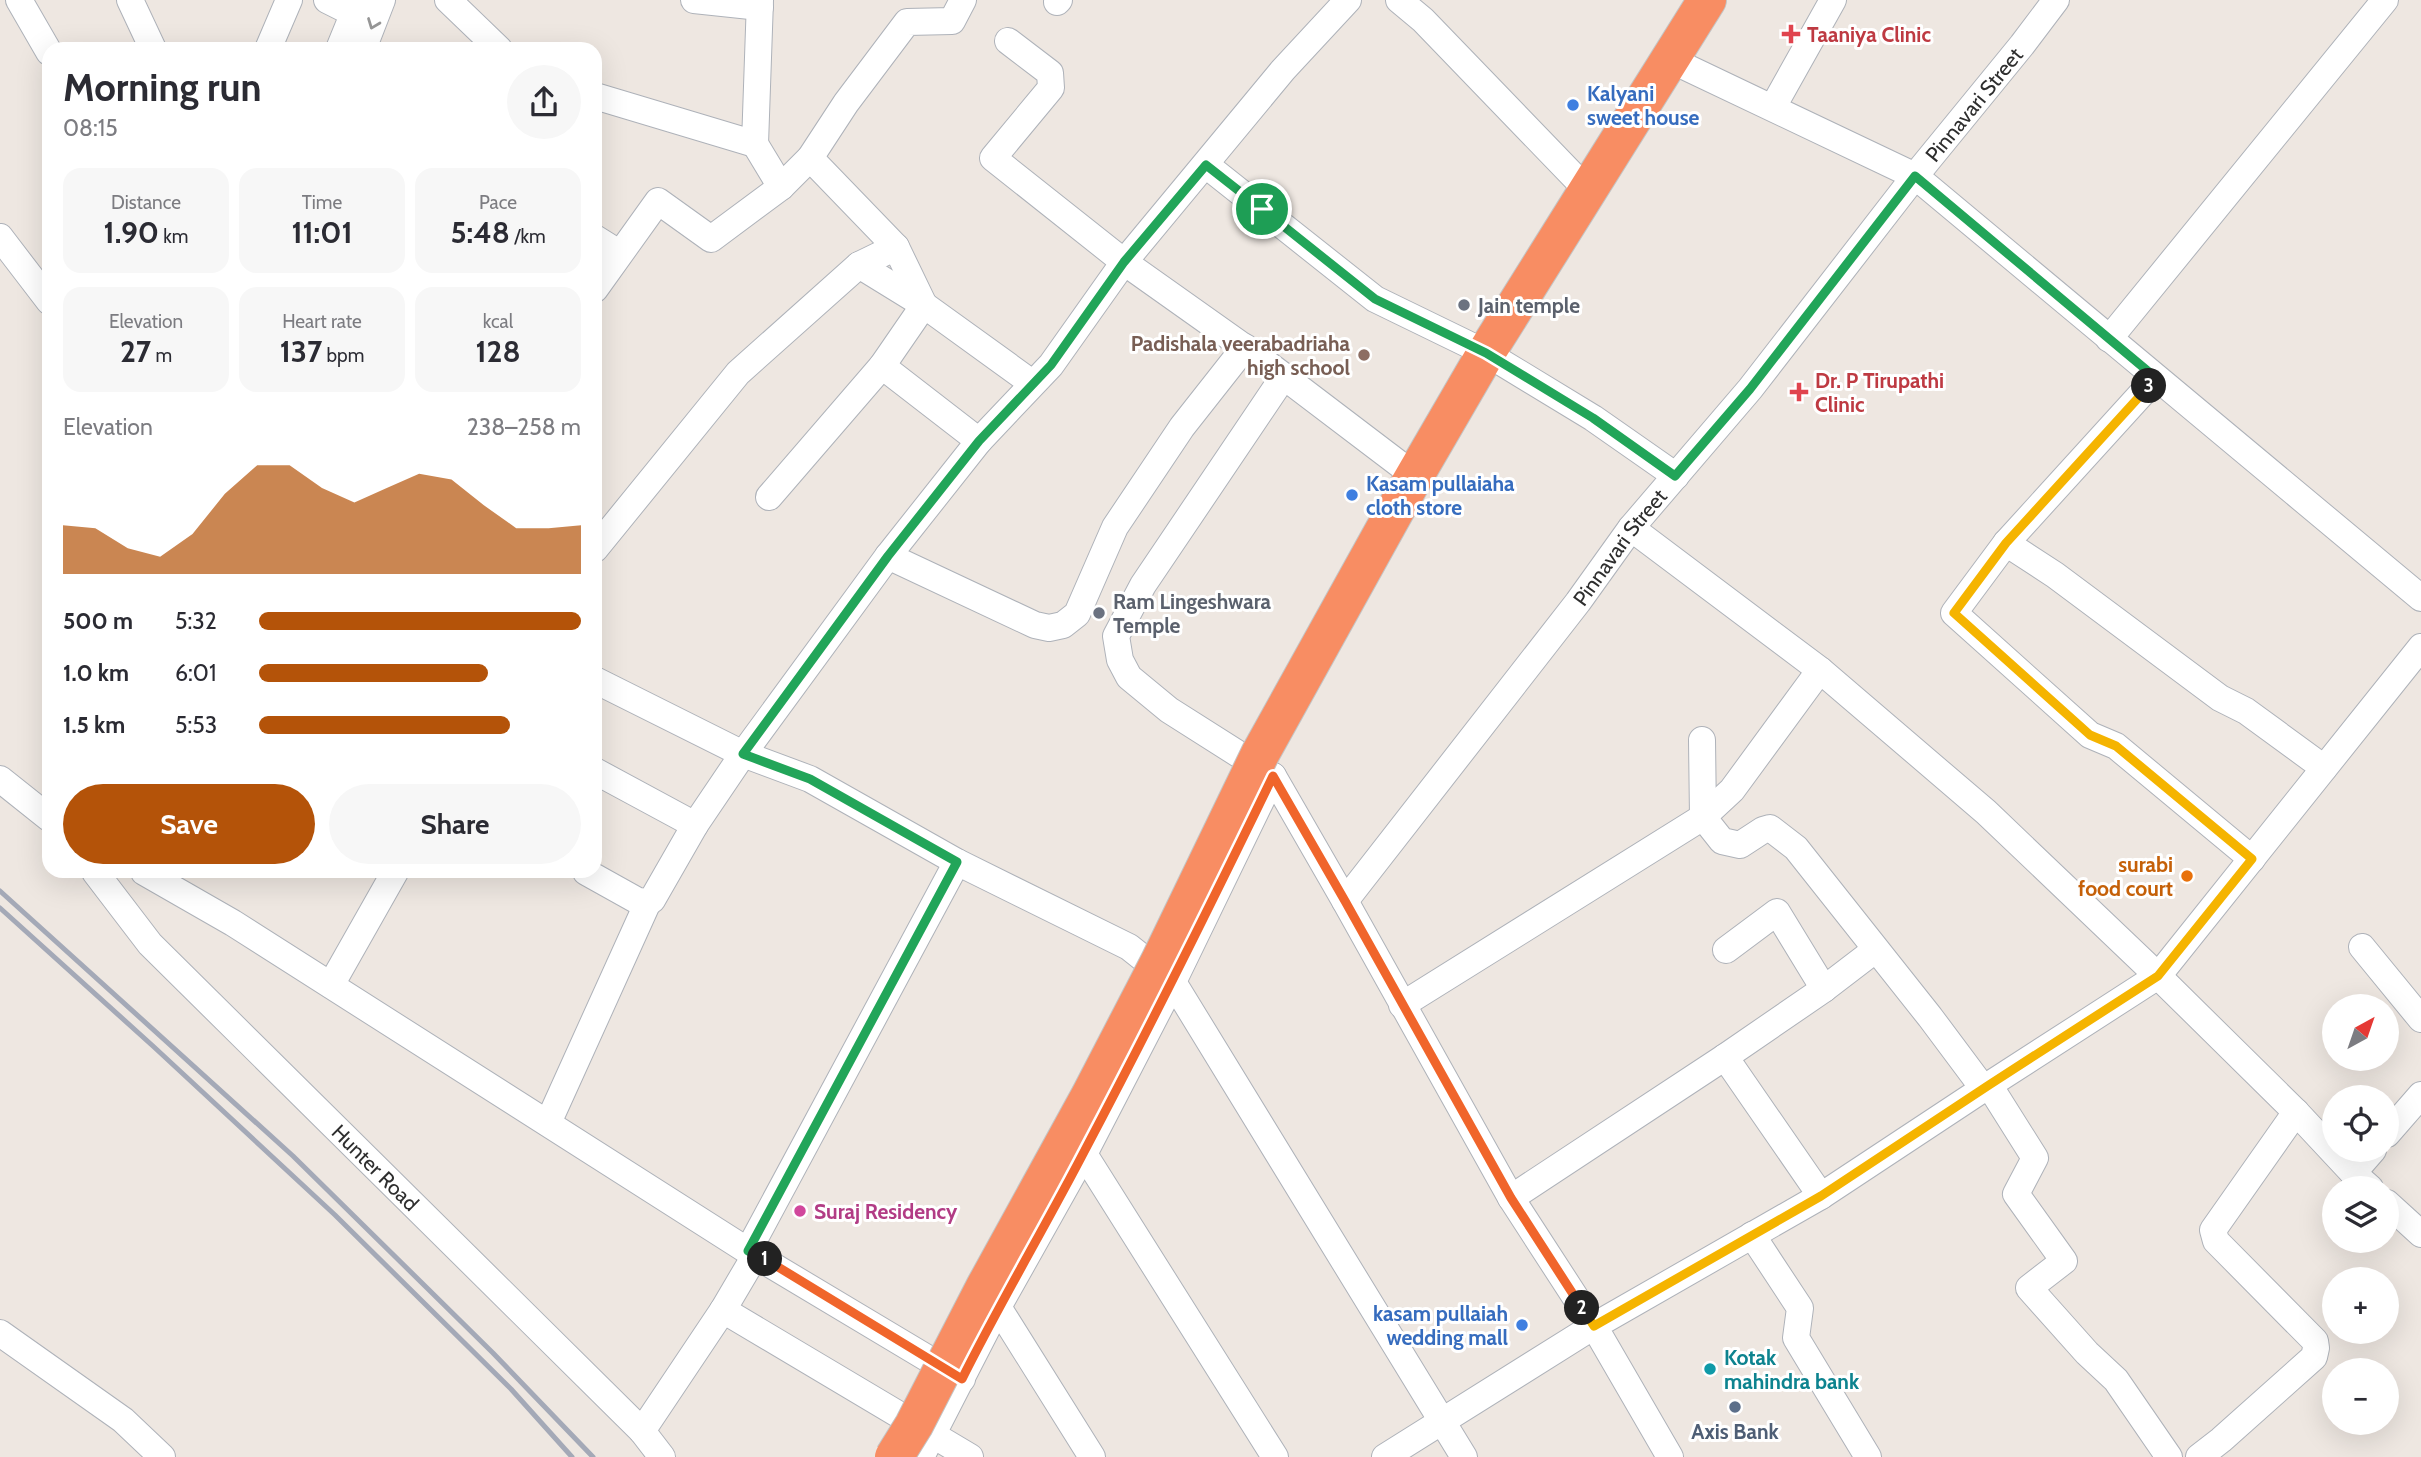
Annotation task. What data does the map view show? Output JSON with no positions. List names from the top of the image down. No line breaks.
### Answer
{"streets":{"street":["Pinnavari Street","Hunter Road"]},"places":{"health":["Taaniya Clinic","Dr. P Tirupathi Clinic"],"other":["Kalyani sweet house","Jain temple","Padishala veerabadriaha high school","Kasam pullaiaha cloth store","Ram Lingeshwara Temple","surabi food court","Suraj Residency","kasam pullaiah wedding mall","Kotak mahindra bank","Axis Bank"]},"north":"top right","page":{"heading":["Morning run","08:15"],"stats":[["Distance","1.90 km"],["Time","11:01"],["Pace","5:48 /km"],["Elevation","27 m"],["Heart rate","137 bpm"],["kcal","128"]],"pins":["3","1","2"],"chart":["Elevation","238–258 m"],"list":[{"name":"500 m","note":"5:32"},{"name":"1.0 km","note":"6:01"},{"name":"1.5 km","note":"5:53"}],"buttons":["Save","Share"],"map_buttons":["+","−"]}}
